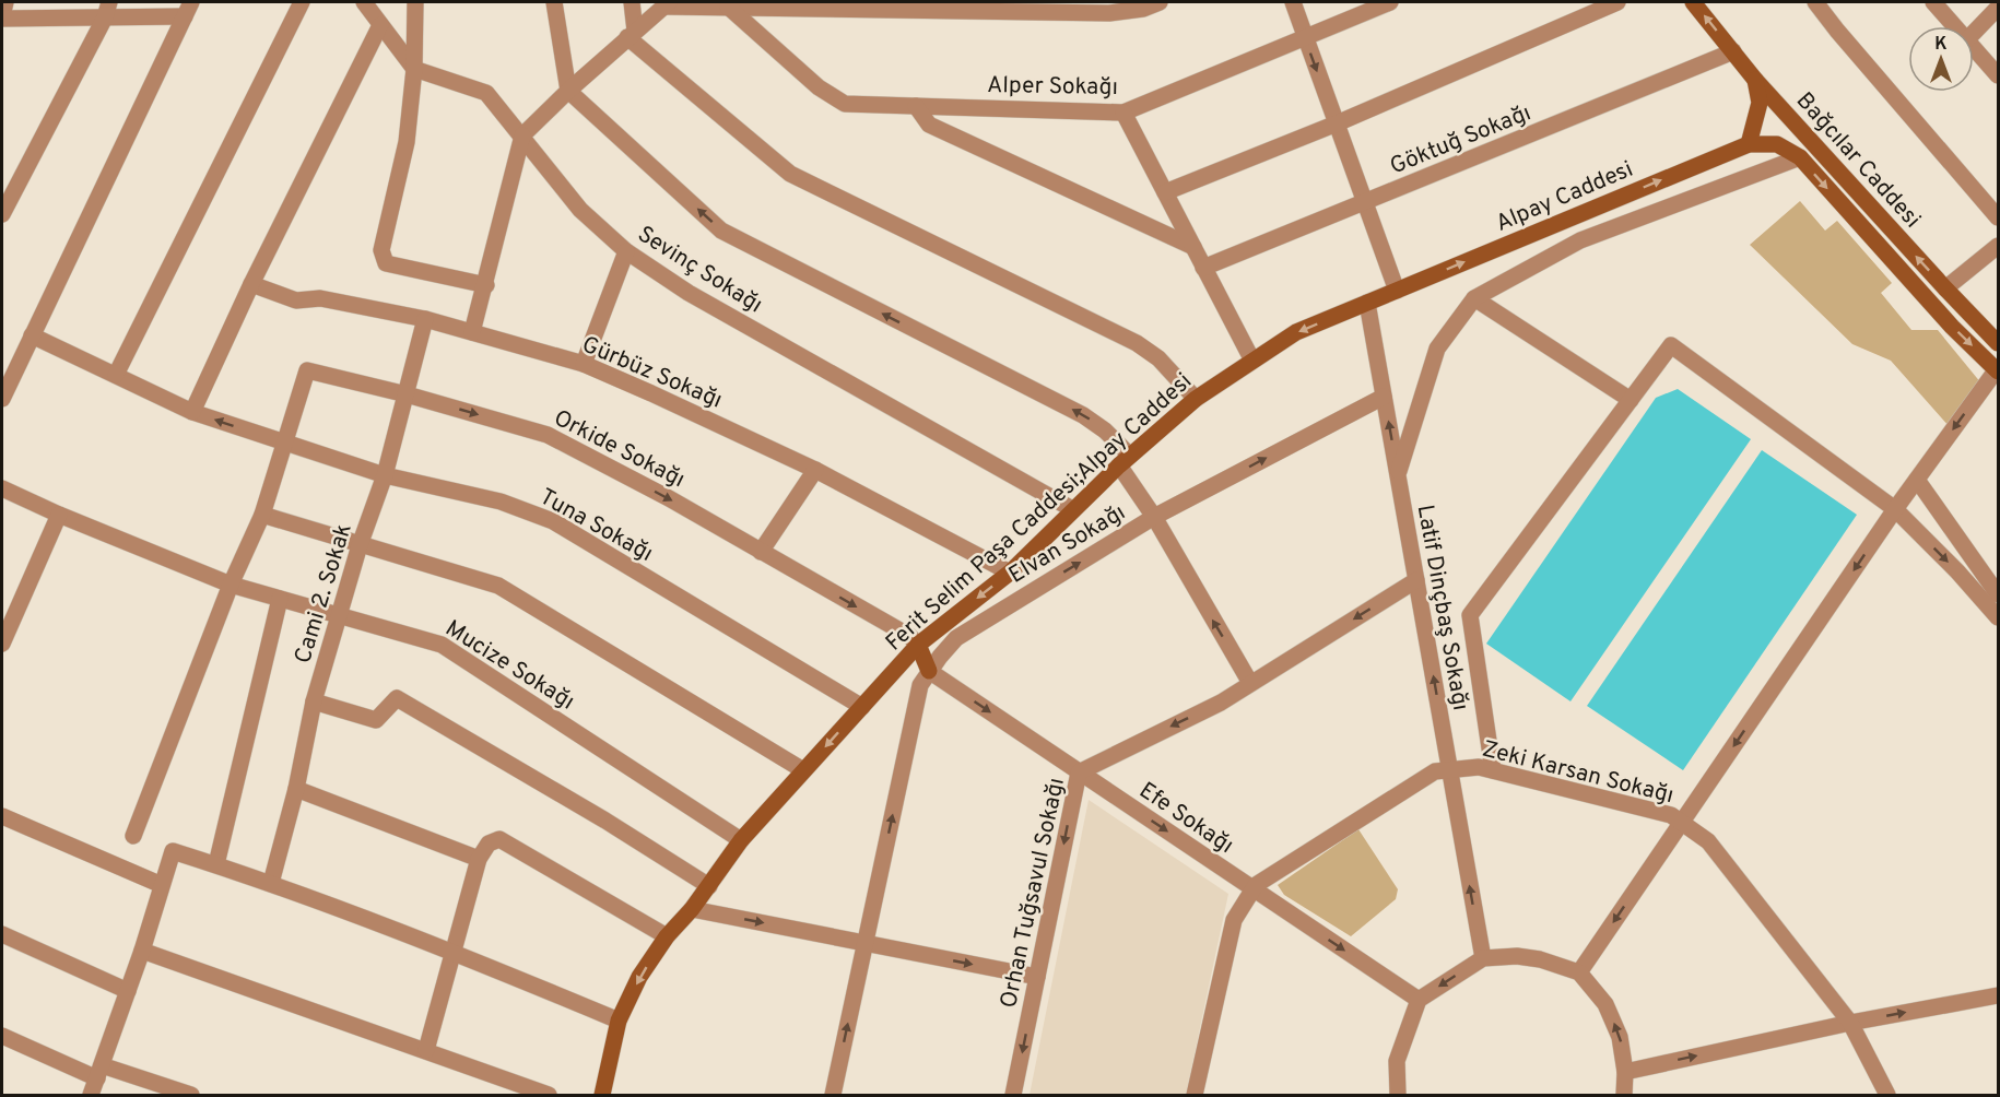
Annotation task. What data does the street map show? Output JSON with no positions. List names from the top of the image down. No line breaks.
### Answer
{"streets":{"main road":["Bağcılar Caddesi","Alpay Caddesi","Ferit Selim Paşa Caddesi;Alpay Caddesi"],"street":["Alper Sokağı","Göktuğ Sokağı","Sevinç Sokağı","Gürbüz Sokağı","Orkide Sokağı","Tuna Sokağı","Elvan Sokağı","Cami 2. Sokak","Latif Dinçbaş Sokağı","Mucize Sokağı","Zeki Karsan Sokağı","Efe Sokağı","Orhan Tuğsavul Sokağı"]},"crossings":[["Göktuğ Sokağı","Bağcılar Caddesi"],["Alpay Caddesi","Ferit Selim Paşa Caddesi;Alpay Caddesi"],["Sevinç Sokağı","Ferit Selim Paşa Caddesi;Alpay Caddesi"],["Gürbüz Sokağı","Ferit Selim Paşa Caddesi;Alpay Caddesi"],["Gürbüz Sokağı","Cami 2. Sokak"],["Orkide Sokağı","Ferit Selim Paşa Caddesi;Alpay Caddesi"],["Orkide Sokağı","Tuna Sokağı"],["Orkide Sokağı","Cami 2. Sokak"],["Ferit Selim Paşa Caddesi;Alpay Caddesi","Tuna Sokağı"],["Ferit Selim Paşa Caddesi;Alpay Caddesi","Latif Dinçbaş Sokağı"],["Ferit Selim Paşa Caddesi;Alpay Caddesi","Mucize Sokağı"],["Tuna Sokağı","Cami 2. Sokak"],["Elvan Sokağı","Latif Dinçbaş Sokağı"],["Elvan Sokağı","Efe Sokağı"],["Cami 2. Sokak","Mucize Sokağı"],["Latif Dinçbaş Sokağı","Zeki Karsan Sokağı"],["Latif Dinçbaş Sokağı","Orhan Tuğsavul Sokağı"],["Zeki Karsan Sokağı","Efe Sokağı"],["Efe Sokağı","Orhan Tuğsavul Sokağı"]],"one_way":["Alpay Caddesi","Orkide Sokağı","Ferit Selim Paşa Caddesi;Alpay Caddesi","Elvan Sokağı","Latif Dinçbaş Sokağı","Efe Sokağı","Orhan Tuğsavul Sokağı"],"north":"top"}
